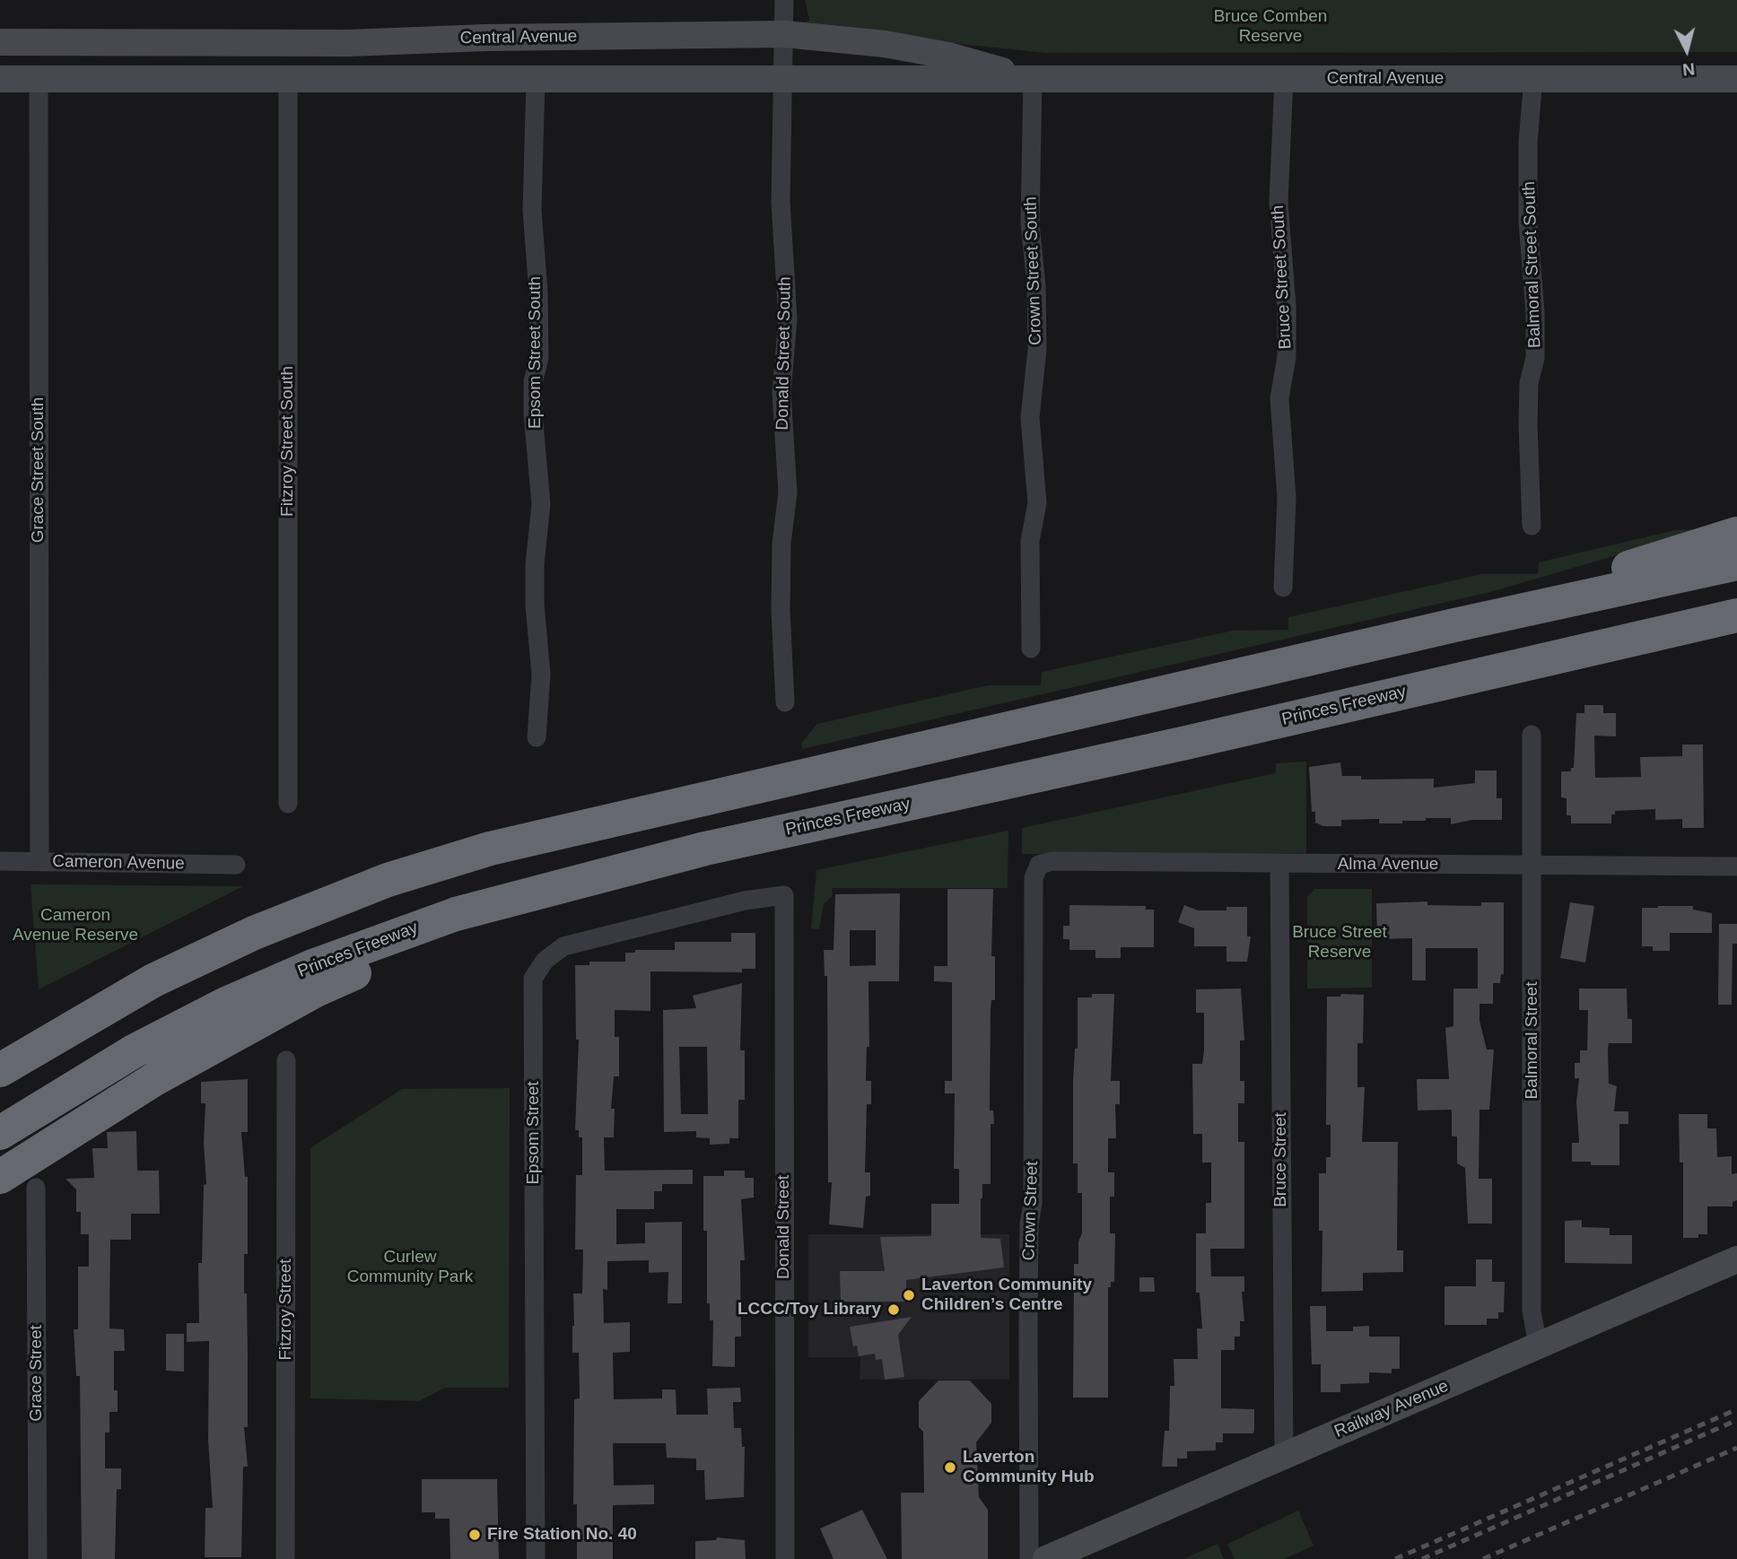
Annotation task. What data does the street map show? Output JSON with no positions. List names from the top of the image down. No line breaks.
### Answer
{"streets":{"highway":["Princes Freeway"],"main road":["Central Avenue","Railway Avenue"],"street":["Balmoral Street South","Crown Street South","Bruce Street South","Epsom Street South","Donald Street South","Fitzroy Street South","Grace Street South","Cameron Avenue","Alma Avenue","Balmoral Street","Epsom Street","Bruce Street","Crown Street","Donald Street","Fitzroy Street","Grace Street"]},"crossings":[["Central Avenue","Balmoral Street South"],["Central Avenue","Crown Street South"],["Central Avenue","Bruce Street South"],["Central Avenue","Epsom Street South"],["Central Avenue","Donald Street South"],["Central Avenue","Fitzroy Street South"],["Central Avenue","Grace Street South"],["Grace Street South","Cameron Avenue"],["Alma Avenue","Balmoral Street"],["Alma Avenue","Bruce Street"],["Alma Avenue","Crown Street"],["Balmoral Street","Railway Avenue"],["Epsom Street","Donald Street"],["Bruce Street","Railway Avenue"]],"parks":["Bruce Comben Reserve","Cameron Avenue Reserve","Bruce Street Reserve","Curlew Community Park"],"places":["Laverton Community Children’s Centre","LCCC/Toy Library","Laverton Community Hub","Fire Station No. 40"],"north":"bottom"}
